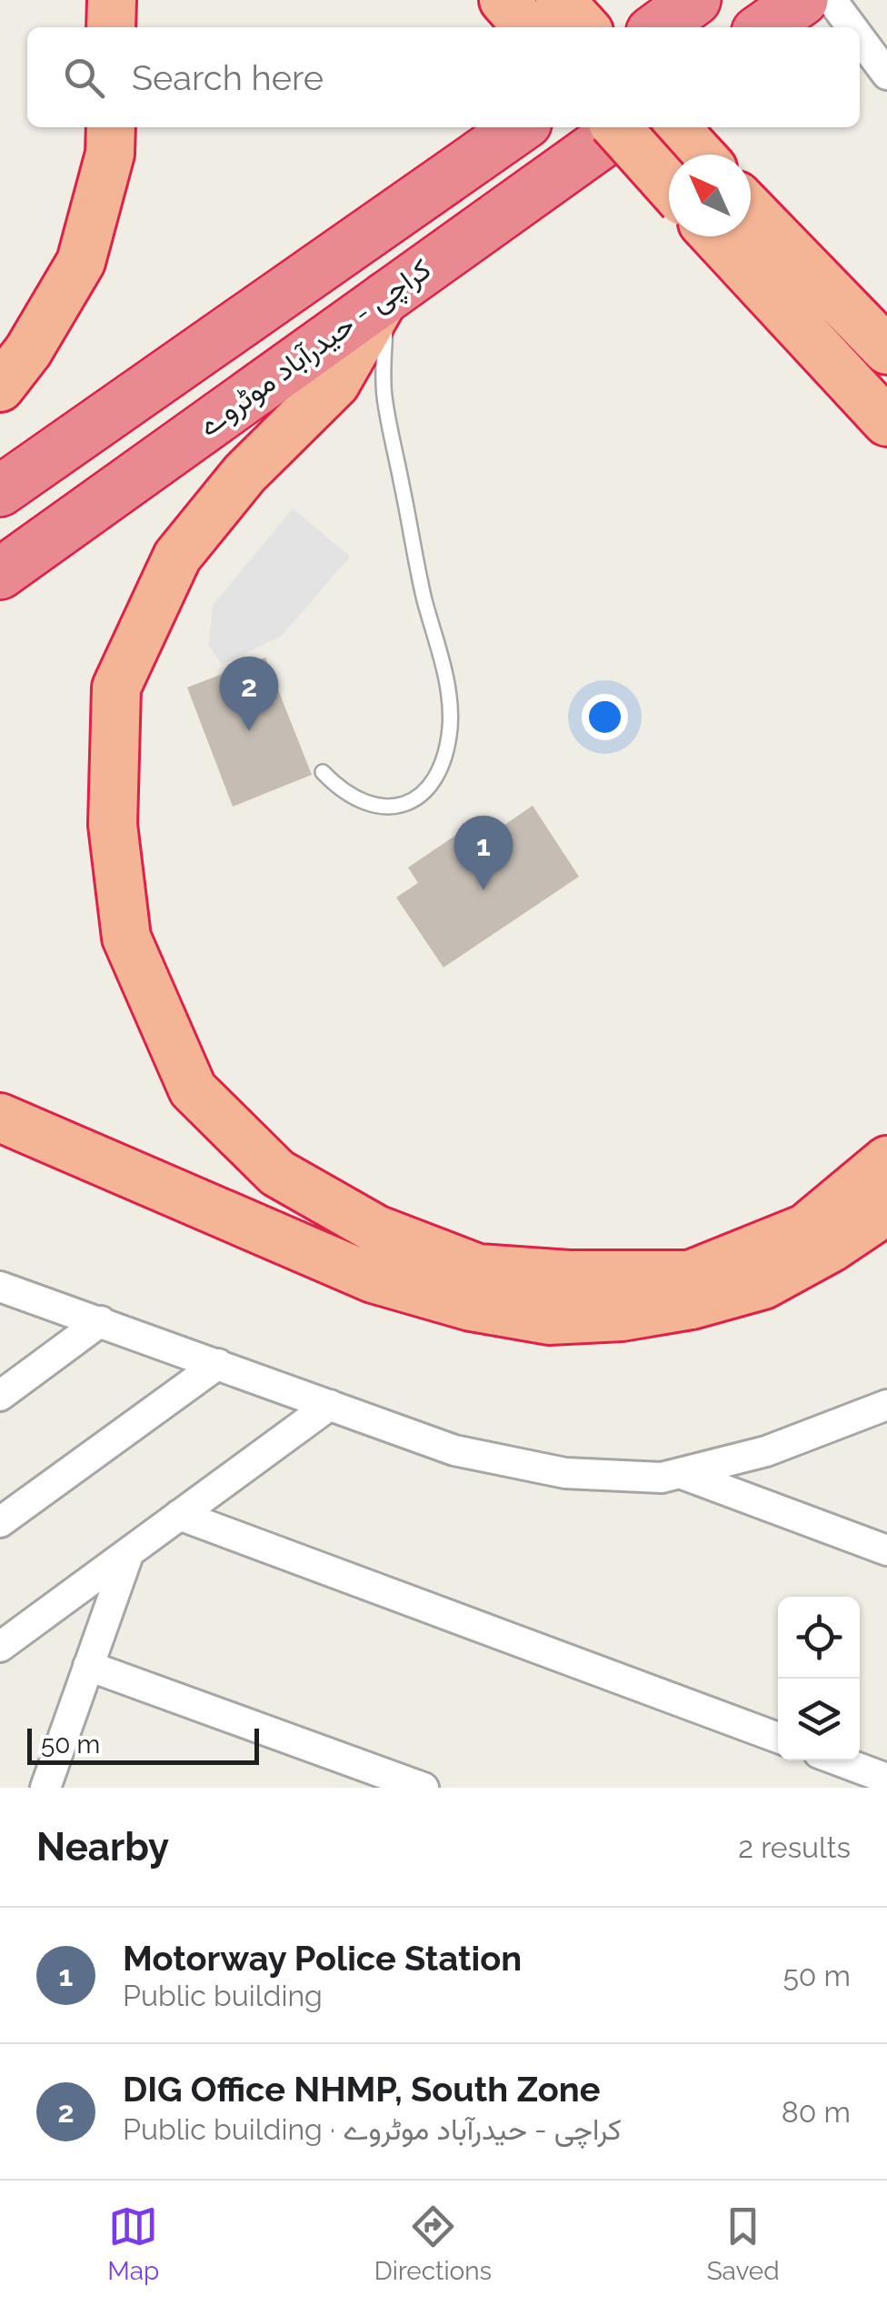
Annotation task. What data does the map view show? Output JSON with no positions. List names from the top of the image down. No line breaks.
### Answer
{"streets":{"highway":["کراچی - حیدرآباد موٹروے"]},"scale_bar":"50 m","north":"top left","page":{"search":"Search here","pins":["2","1"],"scale":"50 m","heading":["Nearby","2 results"],"list":[{"mark":"1","name":"Motorway Police Station","note":"Public building","value":"50 m"},{"mark":"2","name":"DIG Office NHMP, South Zone","note":"Public building · کراچی - حیدرآباد موٹروے","value":"80 m"}],"nav":["Map","Directions","Saved"]}}
